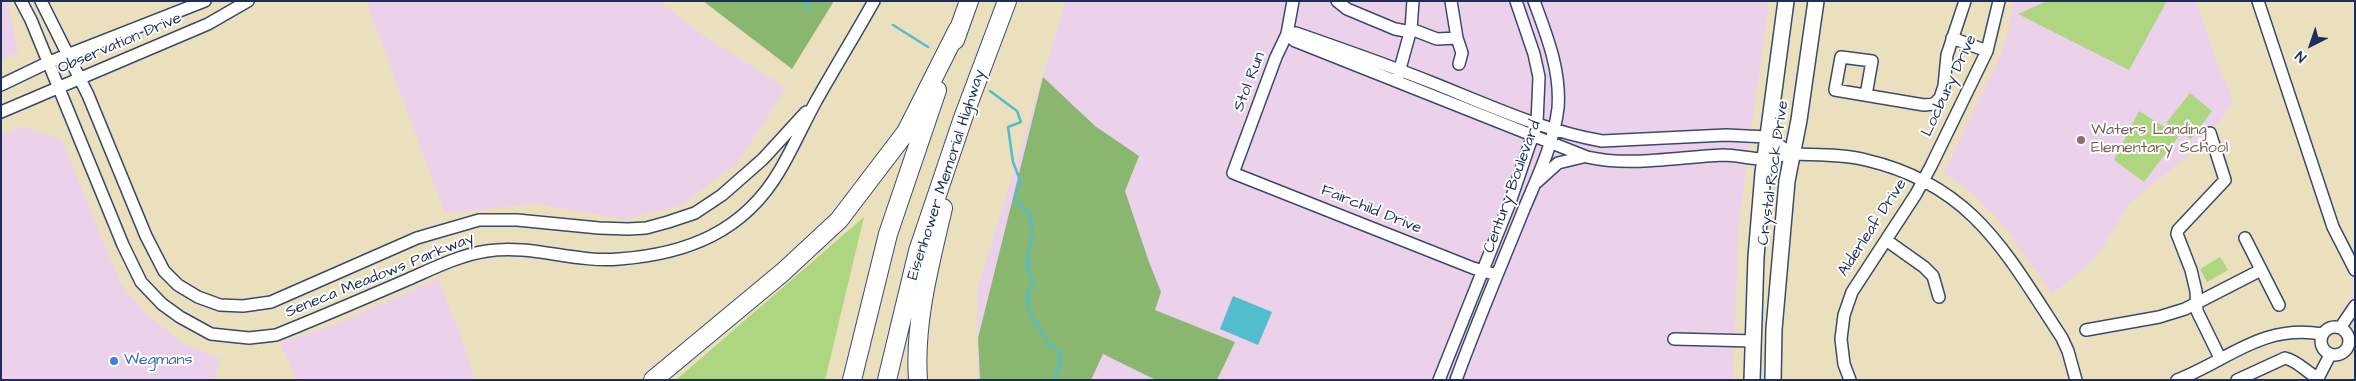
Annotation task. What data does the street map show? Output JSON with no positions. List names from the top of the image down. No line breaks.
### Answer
{"streets":{"highway":["Eisenhower Memorial Highway"],"main road":["Crystal Rock Drive"],"street":["Observation Drive","Stol Run","Locbury Drive","Century Boulevard","Fairchild Drive","Alderleaf Drive","Seneca Meadows Parkway"]},"crossings":[["Observation Drive","Seneca Meadows Parkway"],["Stol Run","Fairchild Drive"],["Locbury Drive","Alderleaf Drive"],["Century Boulevard","Fairchild Drive"]],"places":["Waters Landing Elementary School","Wegmans"],"north":"bottom left"}
